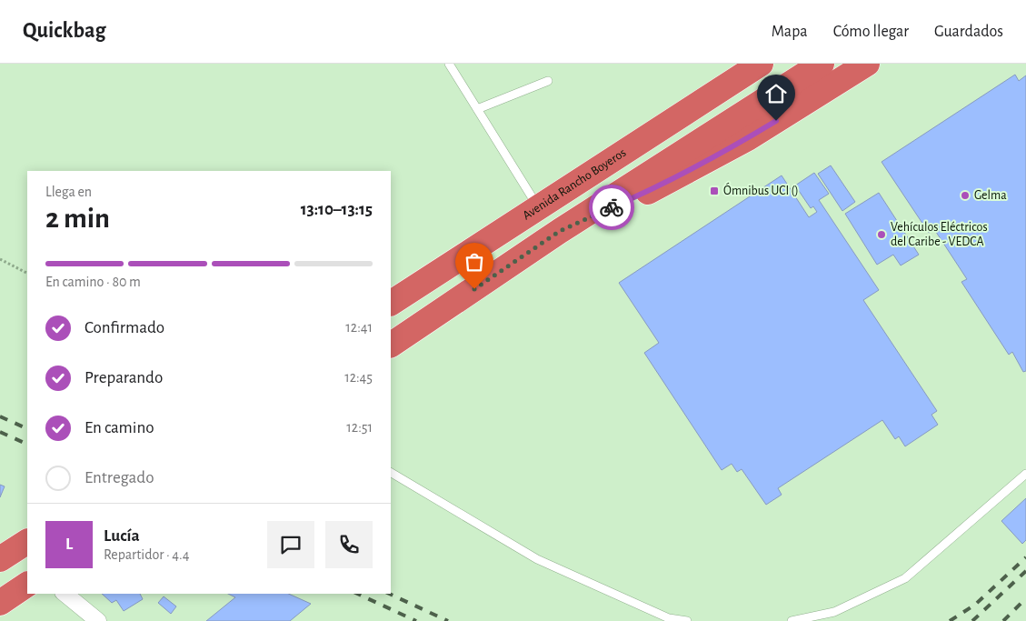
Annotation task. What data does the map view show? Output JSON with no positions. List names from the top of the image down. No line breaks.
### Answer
{"streets":{"highway":["Avenida Rancho Boyeros"]},"places":{"transit":["Ómnibus UCI ()"],"other":["Gelma","Vehículos Eléctricos del Caribe - VEDCA"]},"page":{"header":"Quickbag","nav":["Mapa","Cómo llegar","Guardados"],"heading":["2 min","Llega en","13:10–13:15"],"panel":["Lucía","Repartidor · 4.4"],"bar":"En camino · 80 m","list":[["Confirmado","12:41"],["Preparando","12:45"],["En camino","12:51"],"Entregado"],"round":"L"}}
